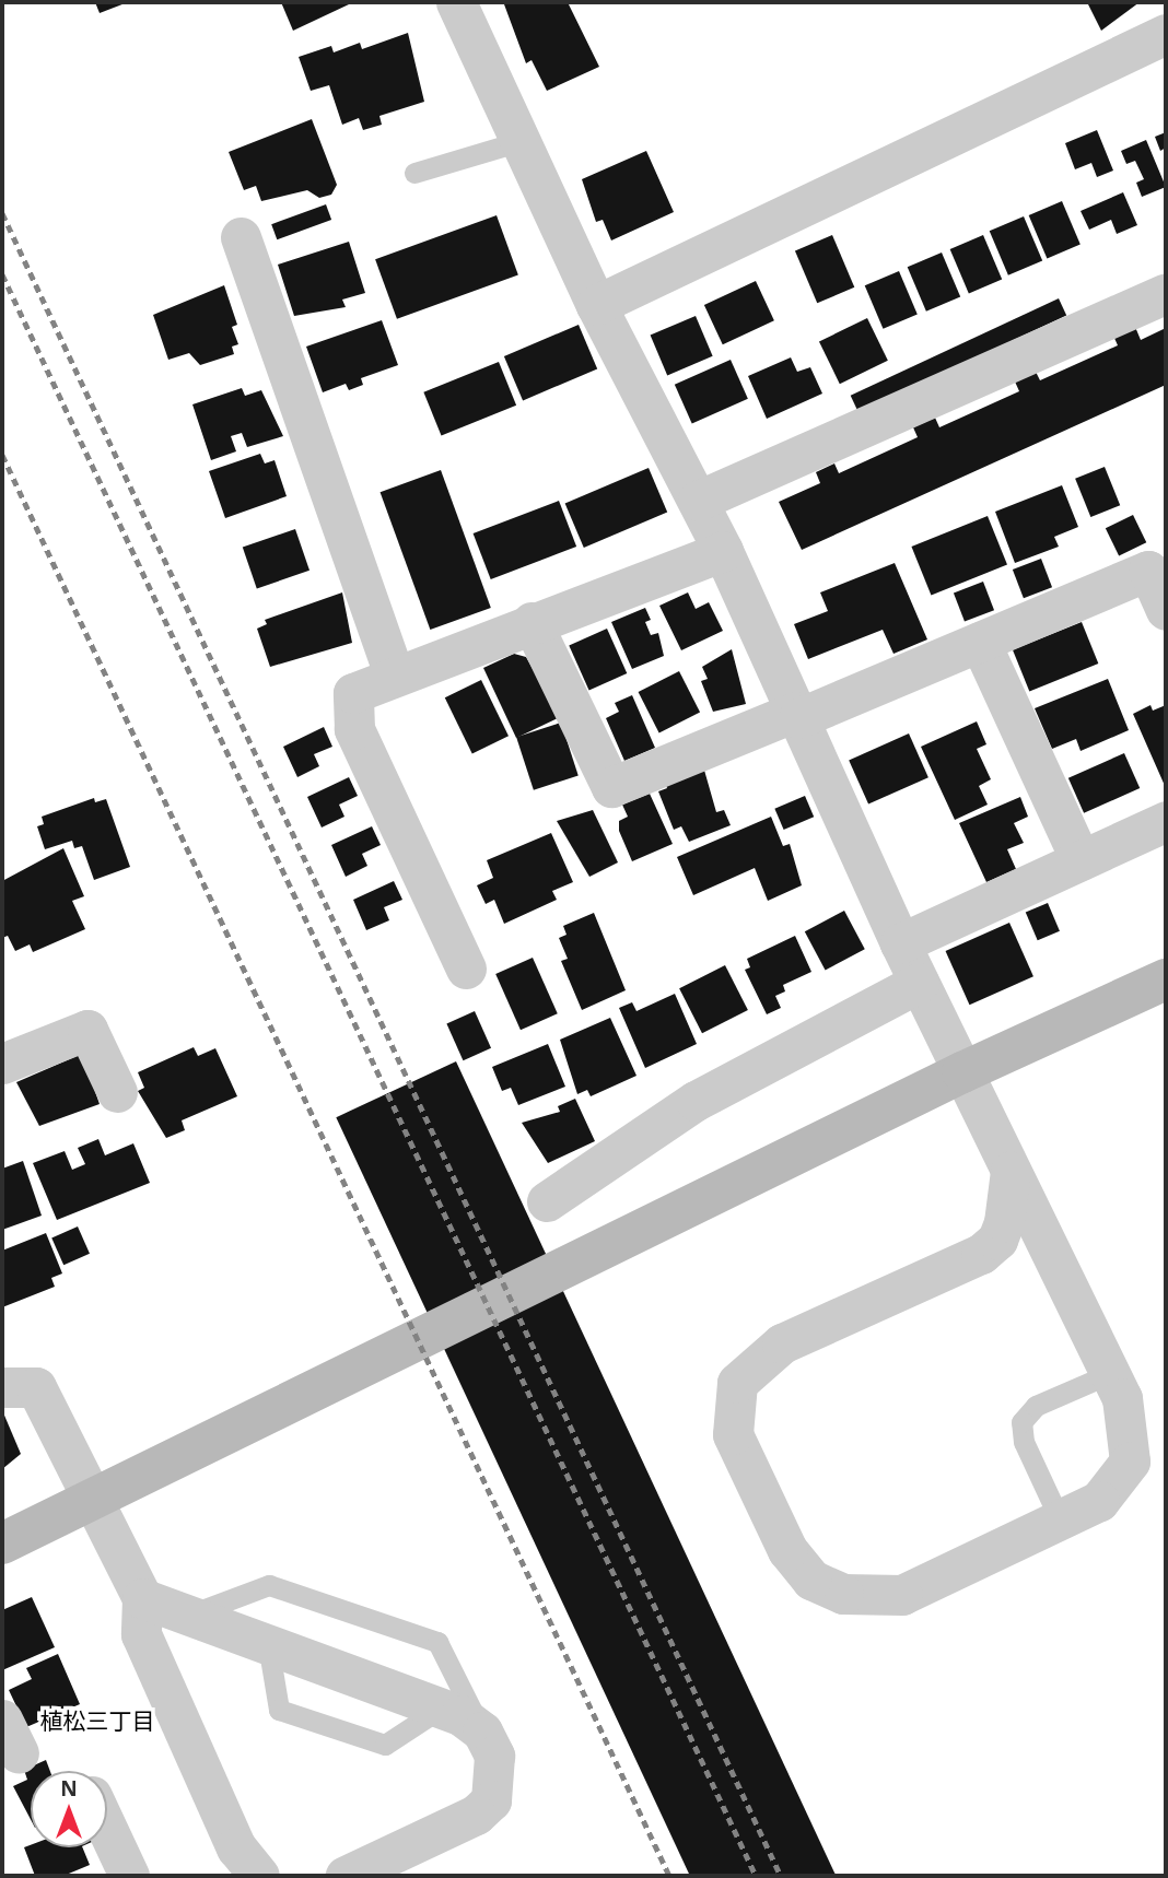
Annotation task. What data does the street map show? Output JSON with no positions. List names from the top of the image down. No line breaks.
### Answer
{"districts":["植松三丁目"],"north":"top"}
